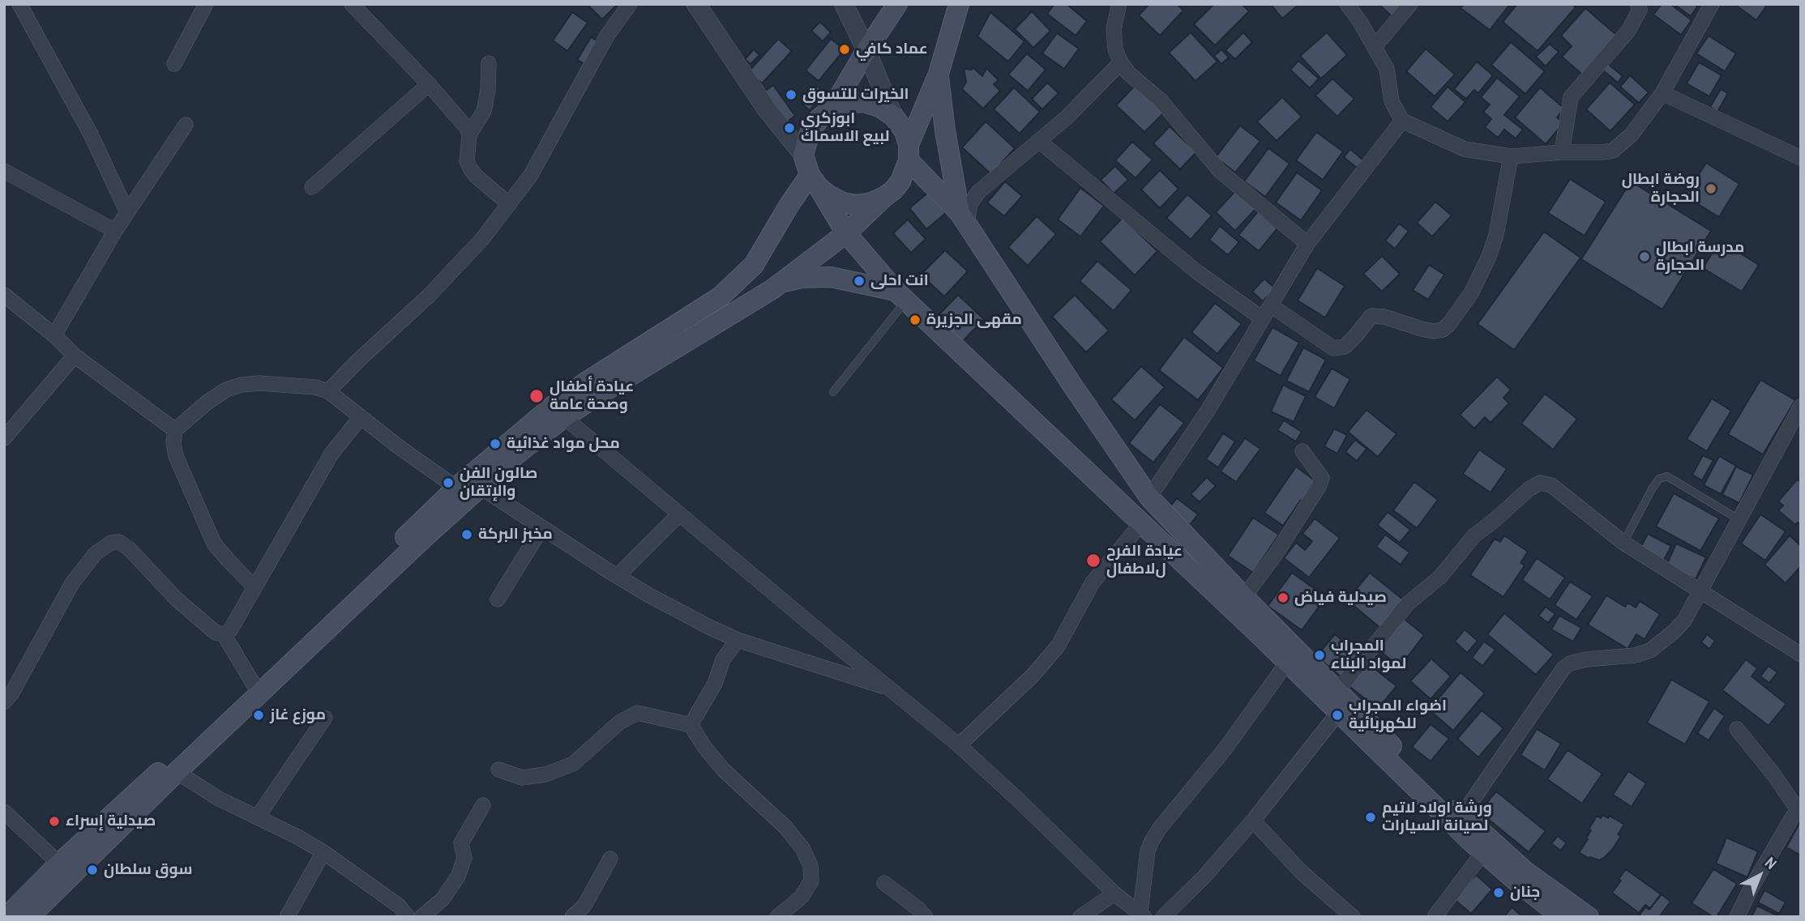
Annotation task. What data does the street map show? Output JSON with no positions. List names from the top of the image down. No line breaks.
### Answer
{"places":["عماد كافي","الخيرات للتسوق","ابوزكري لبيع اﻻسماك","روضة ابطال الحجارة","مدرسة ابطال الحجارة","انت احلى","مقهى الجزيرة","عيادة أطفال وصحة عامة","محل مواد غذائية","صالون الفن والإتقان","مخبز البركة","عيادة الفرح لﻻطفال","صيدلية فياض","المجراب لمواد البناء","موزع غاز","اضواء المجراب للكهربائية","ورشة اوﻻد ﻻتيم لصيانة السيارات","صيدلية إسراء","سوق سلطان","جنان"],"north":"top right"}
